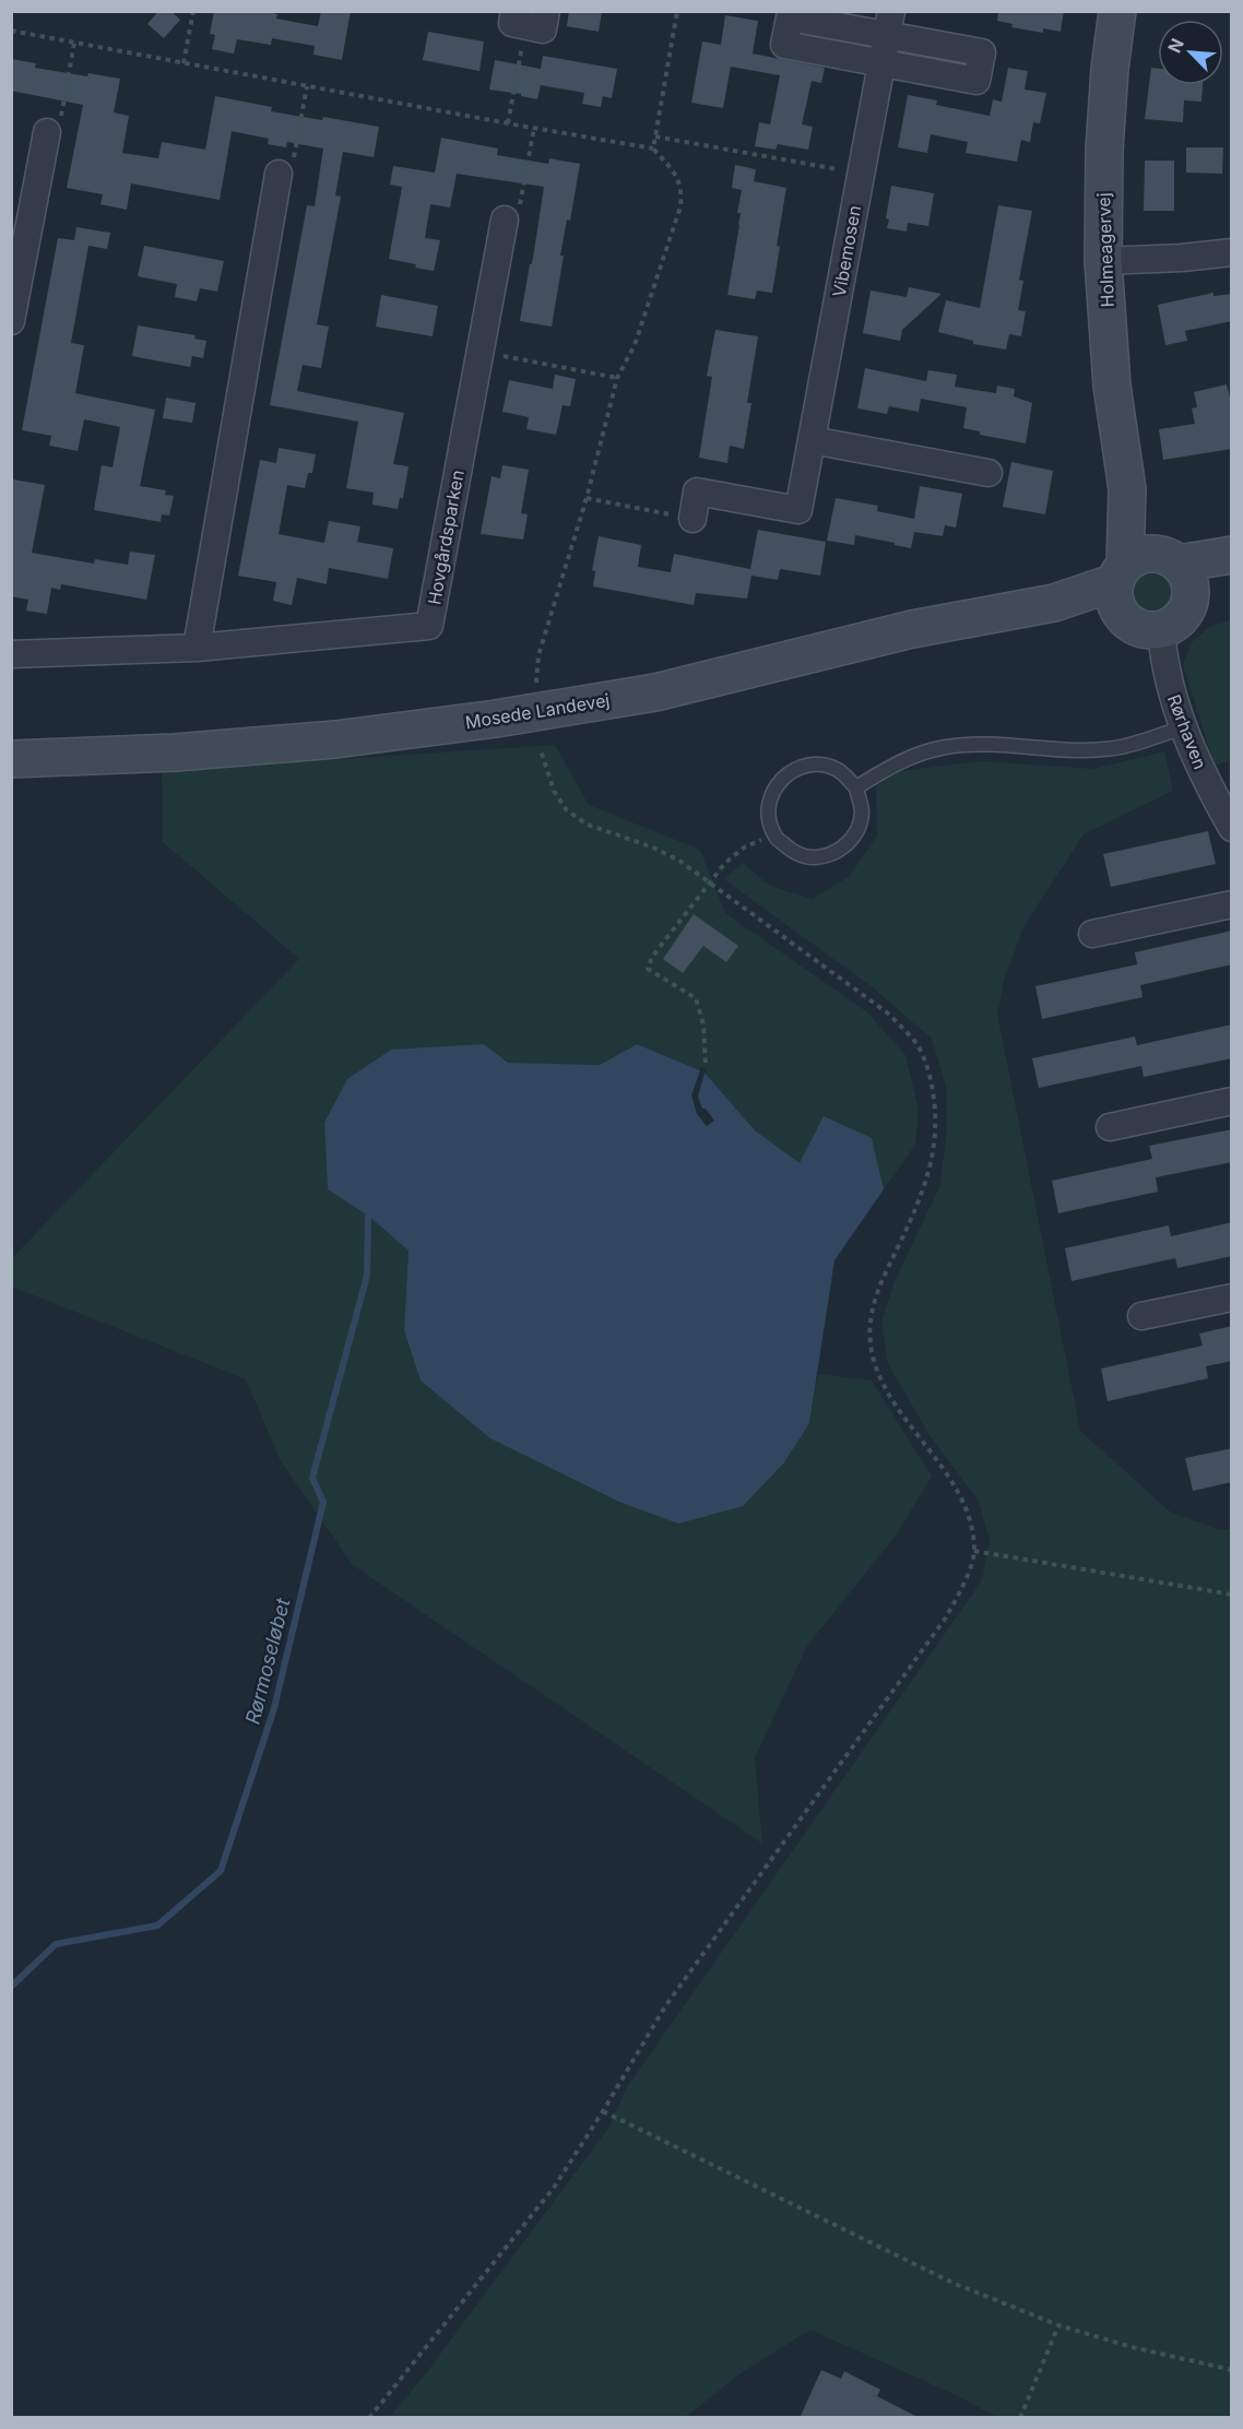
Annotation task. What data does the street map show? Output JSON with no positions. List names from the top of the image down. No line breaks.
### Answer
{"streets":{"main road":["Holmeagervej","Mosede Landevej"],"street":["Vibemosen","Hovgårdsparken","Rørhaven"]},"crossings":[["Holmeagervej","Mosede Landevej"],["Holmeagervej","Rørhaven"],["Mosede Landevej","Rørhaven"]],"water":["Rørmoseløbet"],"north":"top left"}
